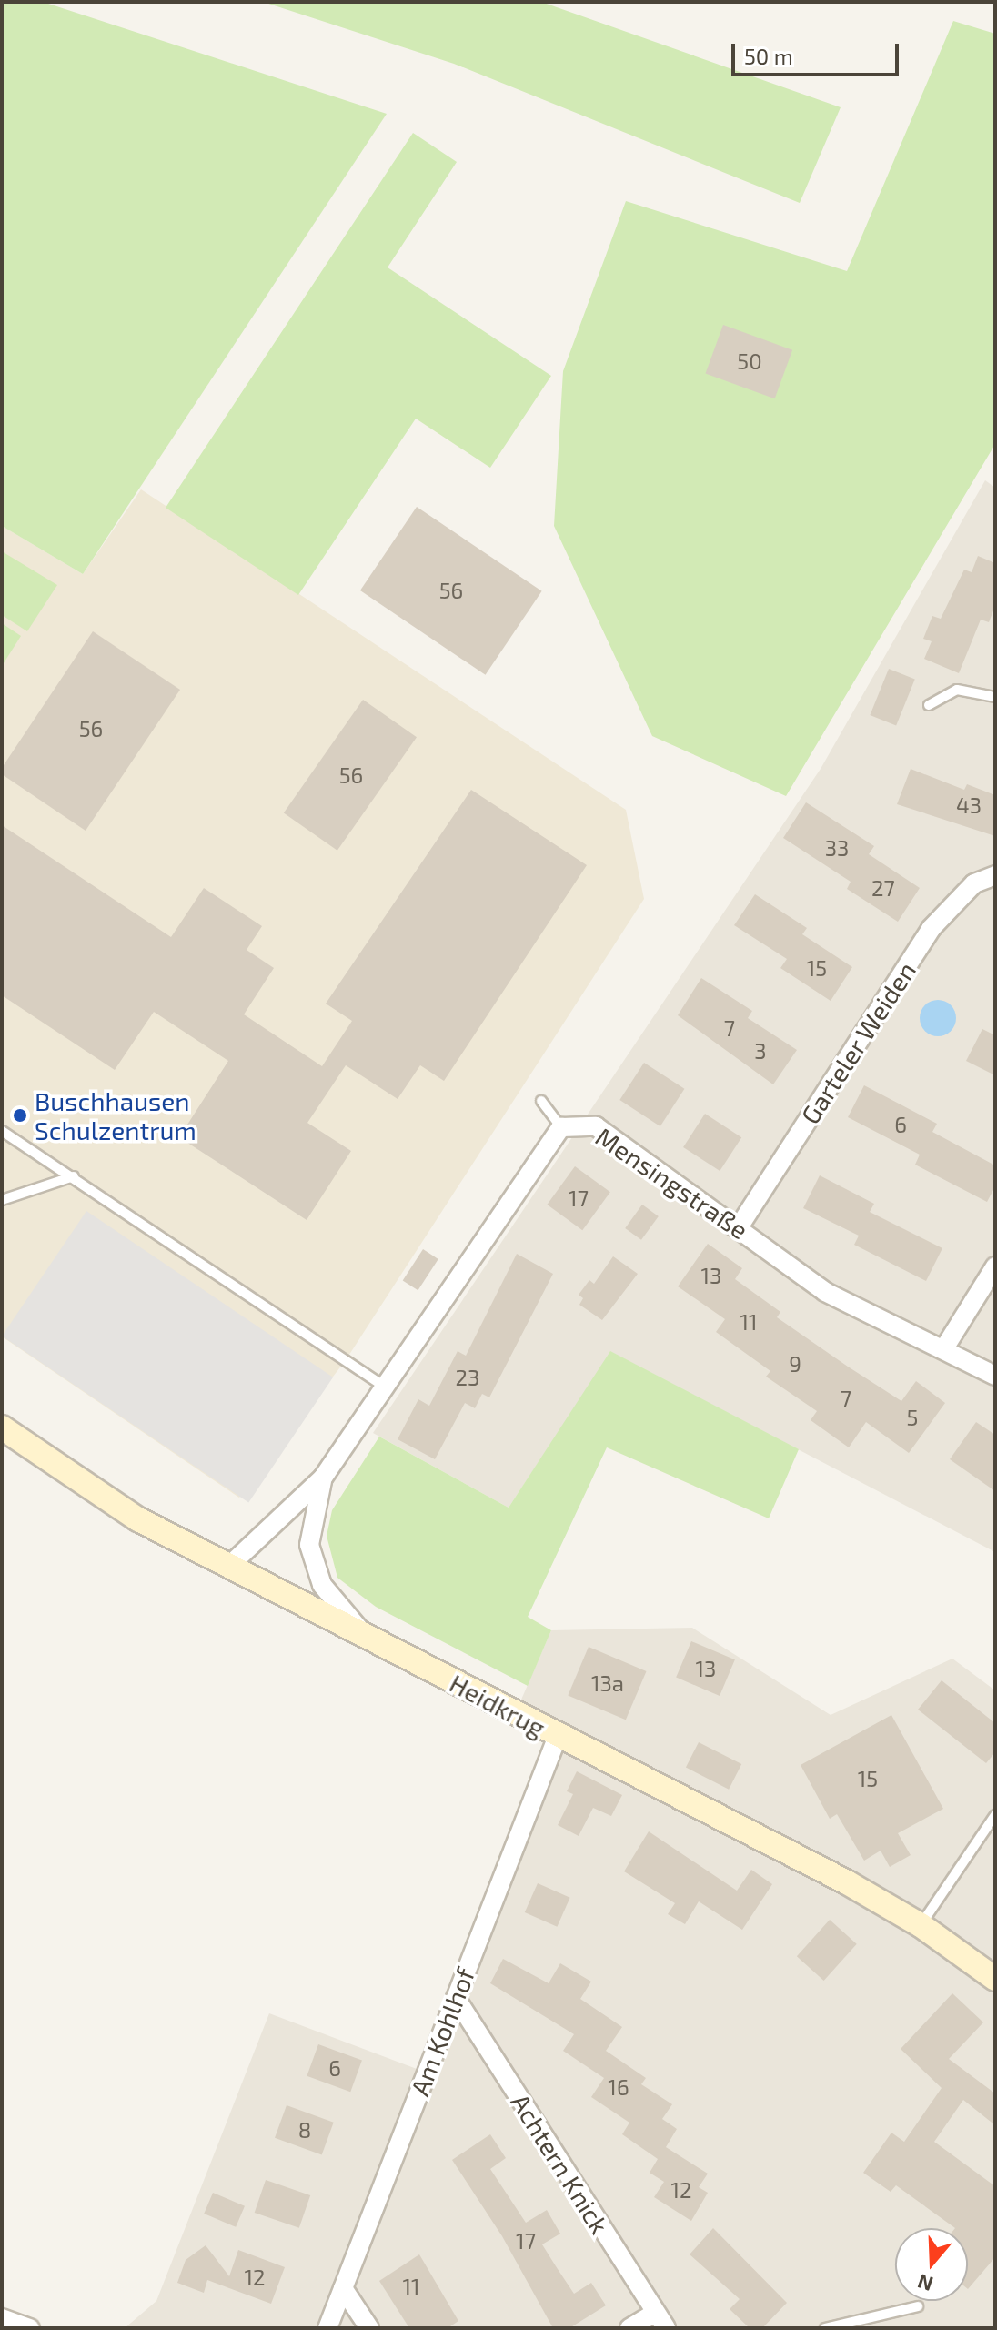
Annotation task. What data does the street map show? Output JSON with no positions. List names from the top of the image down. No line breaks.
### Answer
{"streets":{"main road":["Heidkrug"],"street":["Garteler Weiden","Mensingstraße","Am Kohlhof","Achtern Knick"]},"crossings":[["Garteler Weiden","Mensingstraße"],["Mensingstraße","Heidkrug"],["Heidkrug","Am Kohlhof"],["Am Kohlhof","Achtern Knick"]],"places":["Buschhausen Schulzentrum"],"house_numbers":["50","56","56","56","43","33","27","15","7","3","6","17","13","11","9","23","7","5","13","13a","15","6","16","8","12","17","12","11"],"scale_bar":"50 m","north":"bottom"}
